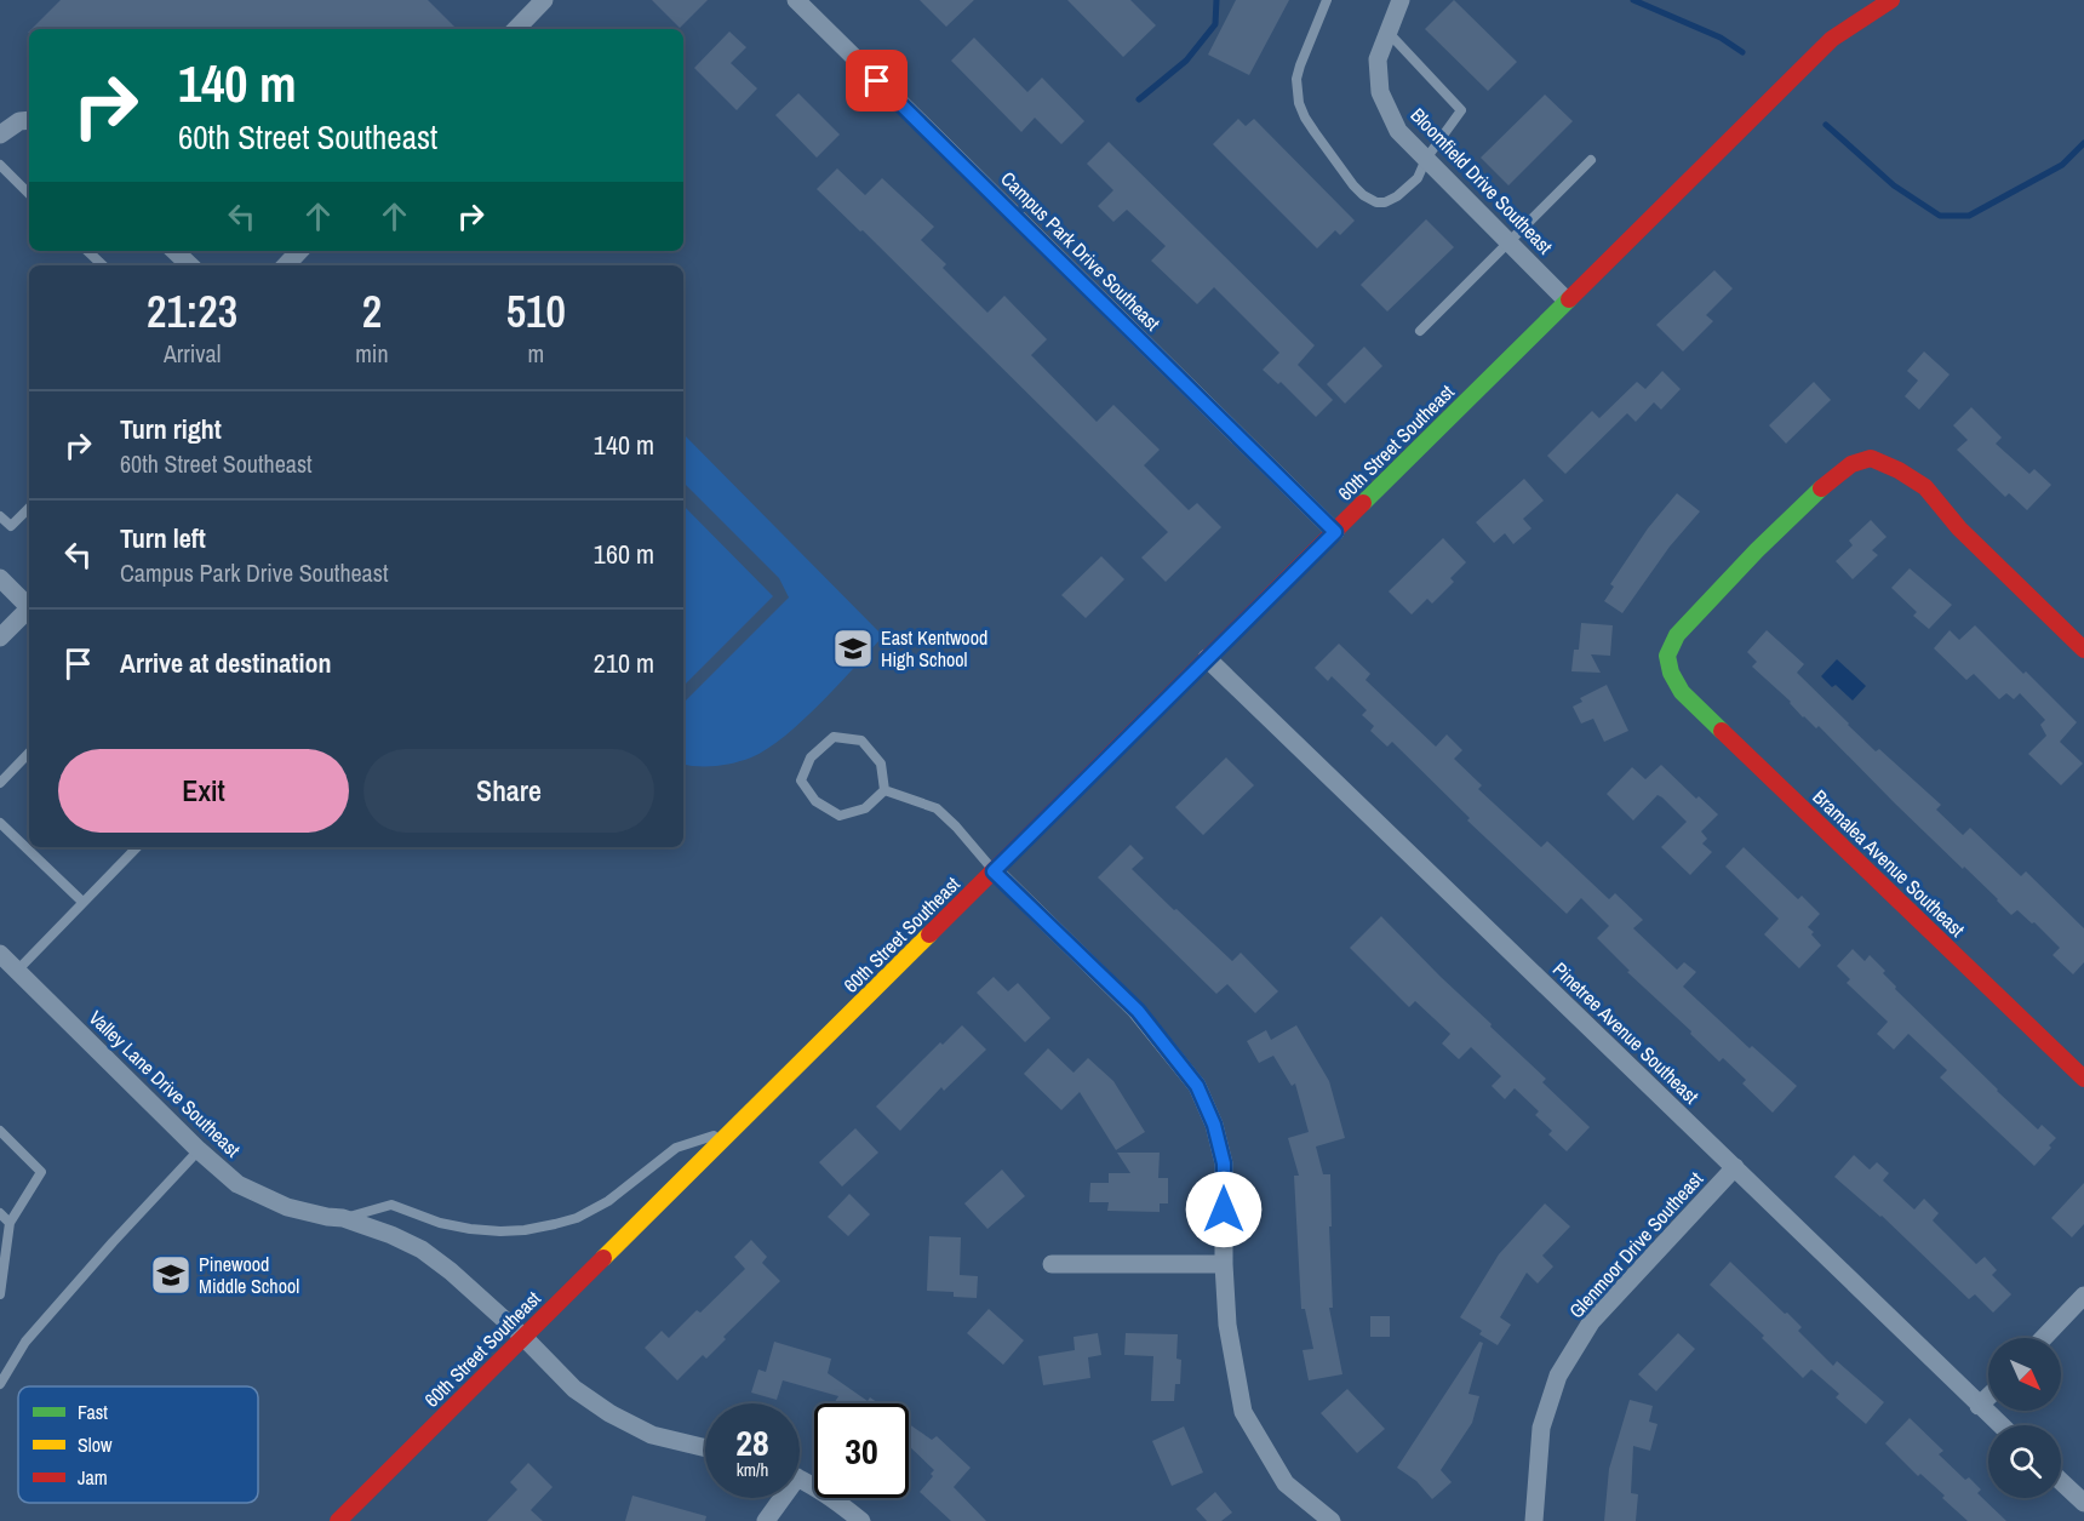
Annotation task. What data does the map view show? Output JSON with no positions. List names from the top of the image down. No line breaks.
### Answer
{"streets":{"main road":["60th Street Southeast","Bramalea Avenue Southeast"],"street":["Bloomfield Drive Southeast","Campus Park Drive Southeast","Pinetree Avenue Southeast","Valley Lane Drive Southeast","Glenmoor Drive Southeast"]},"crossings":[["Bloomfield Drive Southeast","60th Street Southeast"],["Campus Park Drive Southeast","60th Street Southeast"],["60th Street Southeast","Pinetree Avenue Southeast"],["60th Street Southeast","Valley Lane Drive Southeast"],["Pinetree Avenue Southeast","Glenmoor Drive Southeast"]],"places":{"school or university":["East Kentwood High School","Pinewood Middle School"]},"legend":["Fast","Slow","Jam"],"north":"bottom right","page":{"turn":["140 m","60th Street Southeast"],"eta":["21:23","Arrival","2","min","510","m"],"list":[{"name":"Turn right","note":"60th Street Southeast","value":"140 m"},{"name":"Turn left","note":"Campus Park Drive Southeast","value":"160 m"},{"name":"Arrive at destination","value":"210 m"}],"buttons":["Exit","Share"],"speed":"28 km/h","limit":"30"}}
